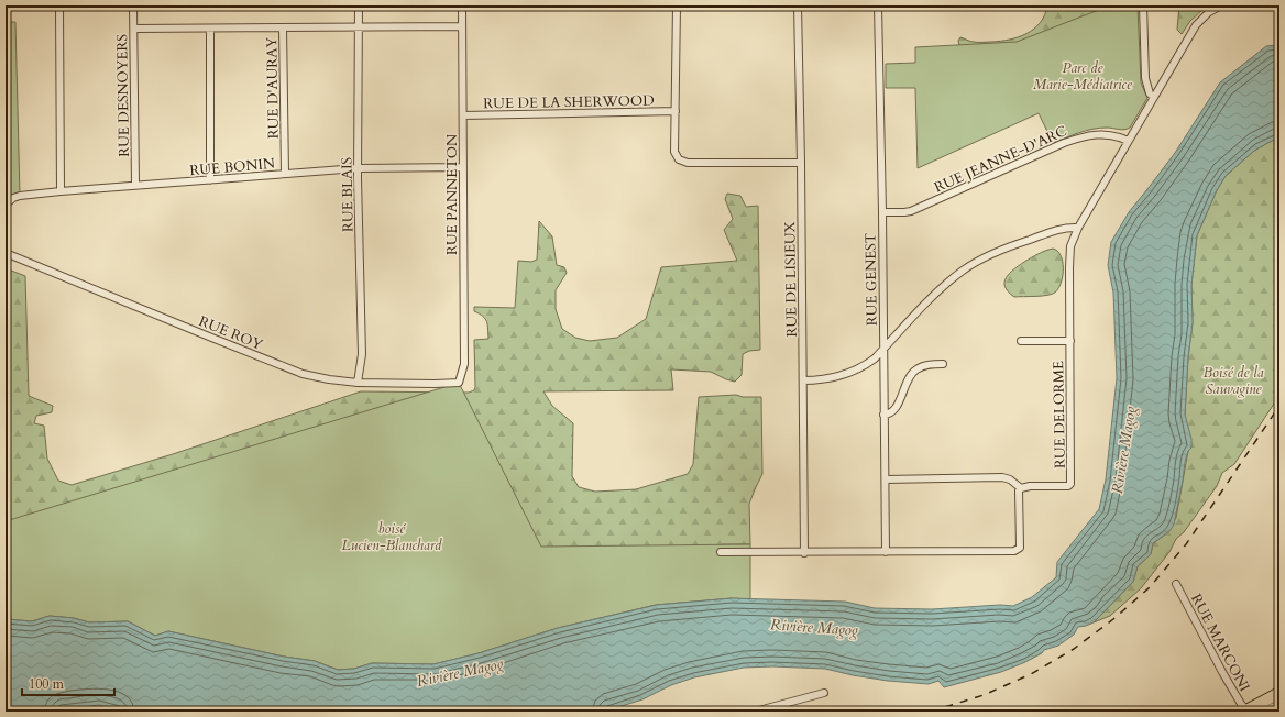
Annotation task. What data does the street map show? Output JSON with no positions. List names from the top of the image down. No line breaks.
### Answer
{"streets":{"street":["RUE D'AURAY","RUE DESNOYERS","RUE DE LA SHERWOOD","RUE JEANNE-D'ARC","RUE BONIN","RUE BLAIS","RUE PANNETON","RUE DE LISIEUX","RUE GENEST","RUE ROY","RUE DELORME","RUE MARCONI"]},"crossings":[["RUE D'AURAY","RUE BONIN"],["RUE DESNOYERS","RUE BONIN"],["RUE DE LA SHERWOOD","RUE PANNETON"],["RUE JEANNE-D'ARC","RUE GENEST"],["RUE JEANNE-D'ARC","RUE DELORME"],["RUE BONIN","RUE BLAIS"],["RUE BONIN","RUE PANNETON"],["RUE BLAIS","RUE ROY"],["RUE PANNETON","RUE ROY"]],"water":["Rivière Magog"],"parks":["Parc de Marie-Médiatrice","Boisé de la Sauvagine","boisé Lucien-Blanchard"],"scale_bar":"100 m"}
